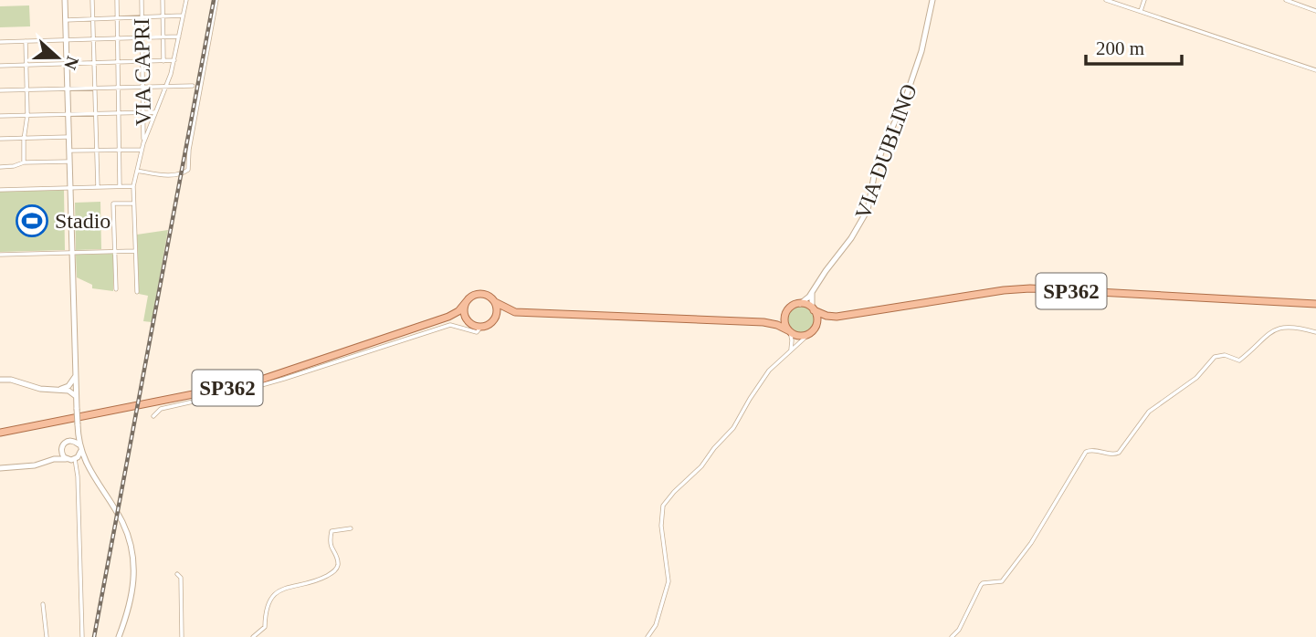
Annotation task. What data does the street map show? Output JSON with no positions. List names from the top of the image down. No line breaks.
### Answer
{"streets":{"main road":["SP362"],"street":["VIA CAPRI","VIA DUBLINO"]},"crossings":[["VIA DUBLINO","SP362"]],"places":{"sports":["Stadio"]},"scale_bar":"200 m","north":"right"}
